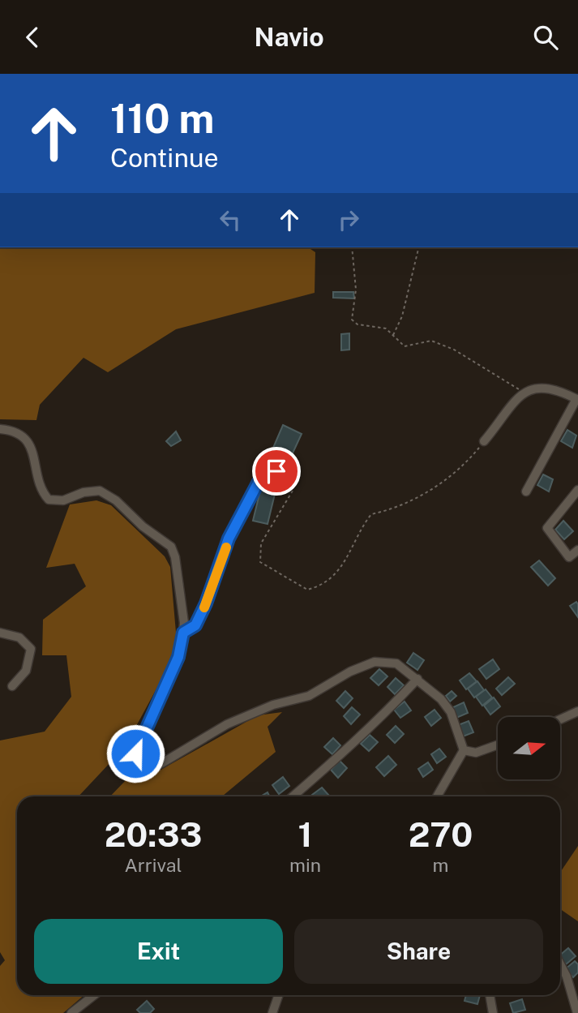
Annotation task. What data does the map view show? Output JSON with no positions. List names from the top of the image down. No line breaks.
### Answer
{"north":"right","page":{"header":"Navio","turn":["110 m","Continue"],"eta":["20:33","Arrival","1","min","270","m"],"buttons":["Exit","Share"]}}
